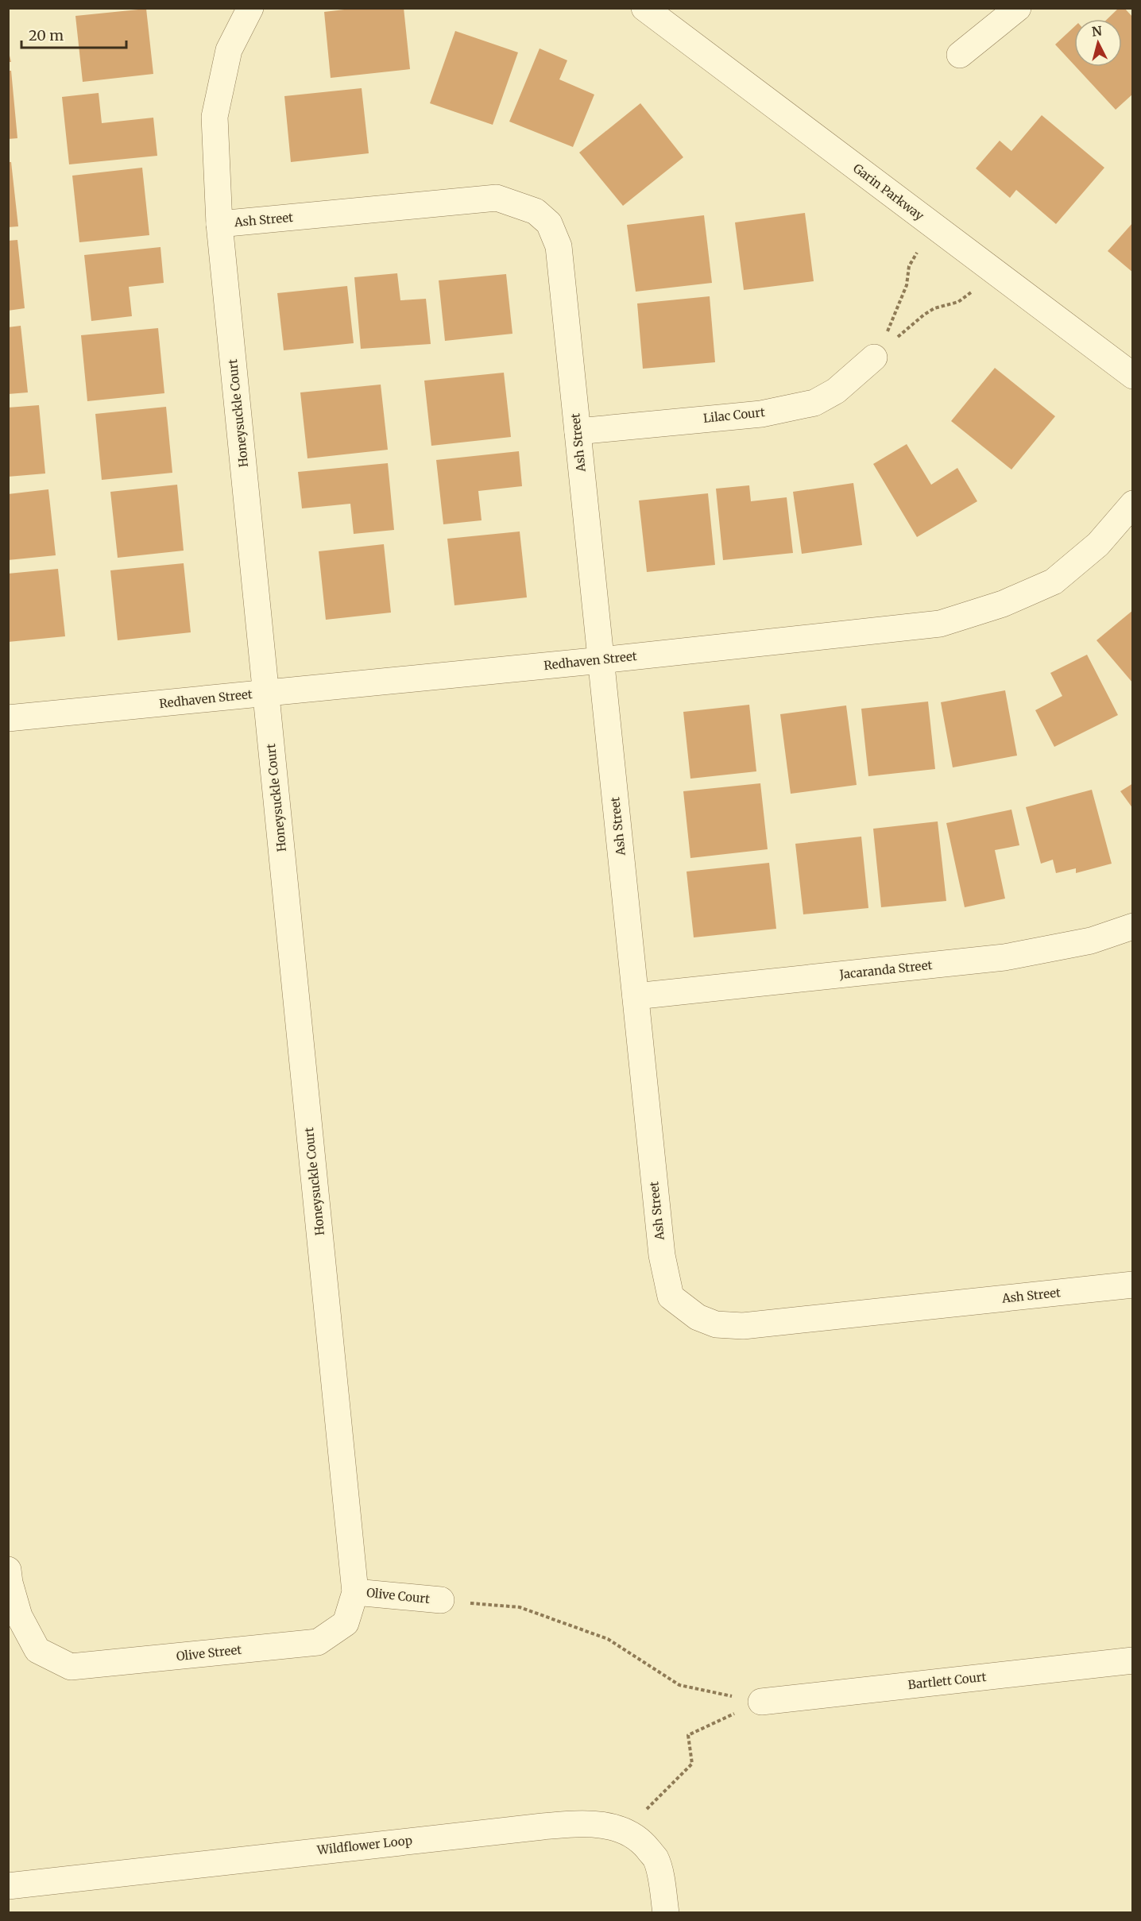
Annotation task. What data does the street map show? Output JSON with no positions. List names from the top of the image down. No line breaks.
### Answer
{"streets":{"street":["Garin Parkway","Ash Street","Honeysuckle Court","Lilac Court","Redhaven Street","Jacaranda Street","Olive Court","Olive Street","Bartlett Court","Wildflower Loop"]},"crossings":[["Ash Street","Honeysuckle Court"],["Ash Street","Lilac Court"],["Ash Street","Redhaven Street"],["Ash Street","Jacaranda Street"],["Honeysuckle Court","Redhaven Street"],["Honeysuckle Court","Olive Court"],["Honeysuckle Court","Olive Street"],["Olive Court","Olive Street"]],"scale_bar":"20 m","north":"top"}
